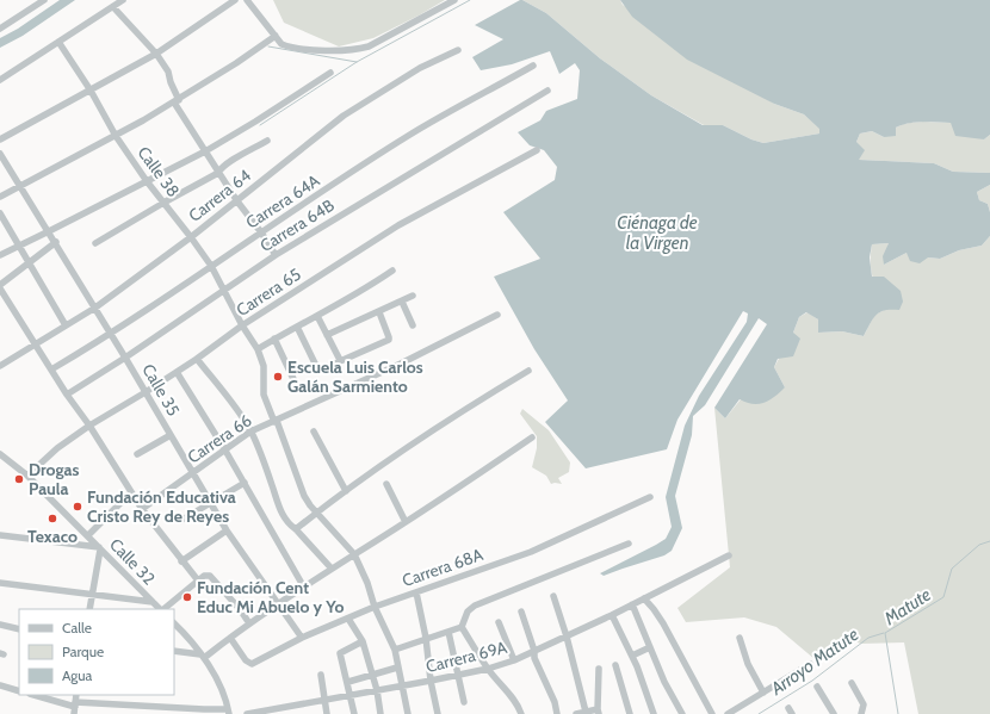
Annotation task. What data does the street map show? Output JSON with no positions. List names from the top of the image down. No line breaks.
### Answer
{"streets":{"street":["Calle 38","Carrera 64","Carrera 64A","Carrera 64B","Carrera 65","Calle 35","Carrera 66","Calle 32","Carrera 68A","Carrera 69A"]},"crossings":[["Calle 38","Carrera 64"],["Calle 38","Carrera 64A"],["Calle 38","Carrera 64B"],["Calle 38","Carrera 65"],["Calle 38","Carrera 66"],["Calle 38","Carrera 68A"],["Calle 38","Carrera 69A"],["Carrera 64","Calle 35"],["Carrera 64A","Calle 35"],["Carrera 64B","Calle 35"],["Carrera 65","Calle 35"],["Carrera 65","Calle 32"],["Calle 35","Carrera 66"],["Calle 35","Carrera 68A"]],"water":["Ciénaga de la Virgen","Matute","Arroyo Matute"],"places":["Escuela Luis Carlos Galán Sarmiento","Drogas Paula","Fundación Educativa Cristo Rey de Reyes","Texaco","Fundación Cent Educ Mi Abuelo y Yo"],"legend":["Calle","Parque","Agua"]}
